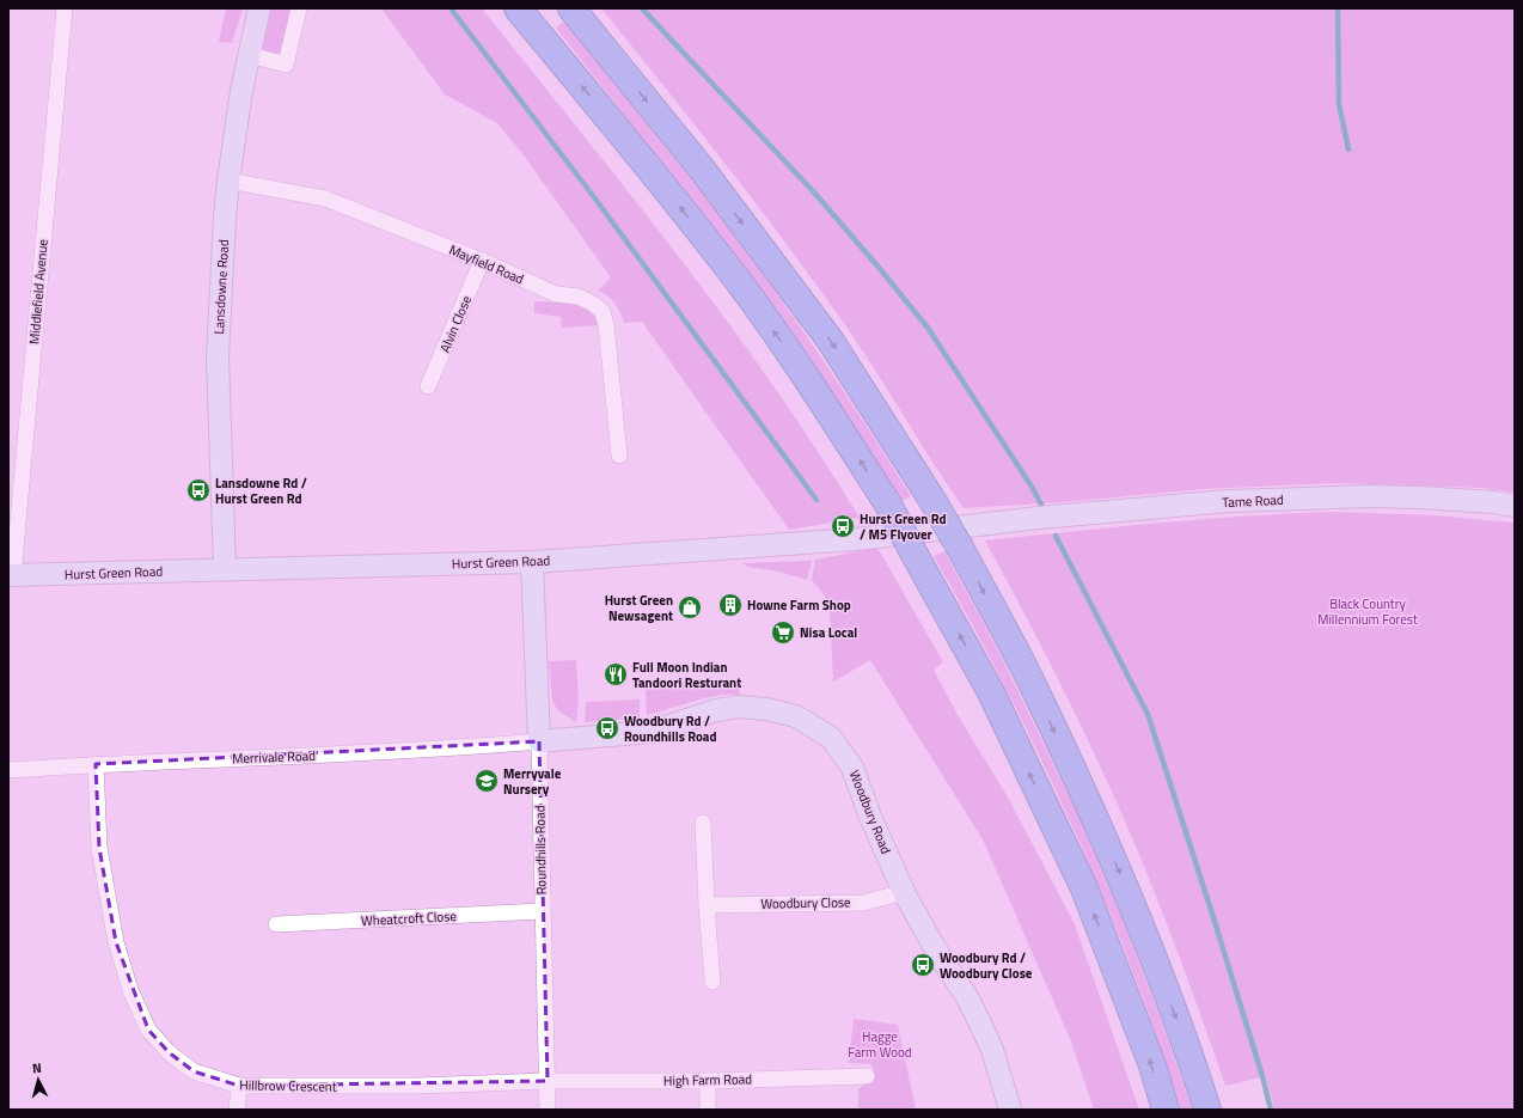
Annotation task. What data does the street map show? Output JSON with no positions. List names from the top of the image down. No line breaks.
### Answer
{"streets":{"street":["Mayfield Road","Lansdowne Road","Middlefield Avenue","Alvin Close","Tame Road","Hurst Green Road","Merrivale Road","Woodbury Road","Roundhills Road","Woodbury Close","Wheatcroft Close","High Farm Road","Hillbrow Crescent"]},"crossings":[["Mayfield Road","Lansdowne Road"],["Mayfield Road","Alvin Close"],["Lansdowne Road","Hurst Green Road"],["Middlefield Avenue","Hurst Green Road"],["Tame Road","Hurst Green Road"],["Hurst Green Road","Roundhills Road"],["Merrivale Road","Woodbury Road"],["Merrivale Road","Roundhills Road"],["Merrivale Road","Hillbrow Crescent"],["Woodbury Road","Roundhills Road"],["Woodbury Road","Woodbury Close"],["Roundhills Road","Wheatcroft Close"],["Roundhills Road","High Farm Road"],["Roundhills Road","Hillbrow Crescent"],["High Farm Road","Hillbrow Crescent"]],"parks":["Black Country Millennium Forest","Hagge Farm Wood"],"places":{"bus stop":["Lansdowne Rd / Hurst Green Rd","Hurst Green Rd / M5 Flyover","Woodbury Rd / Roundhills Road","Woodbury Rd / Woodbury Close"],"building":["Howne Farm Shop"],"shop":["Hurst Green Newsagent"],"supermarket":["Nisa Local"],"restaurant":["Full Moon Indian Tandoori Resturant"],"school or university":["Merryvale Nursery"]},"north":"top"}
